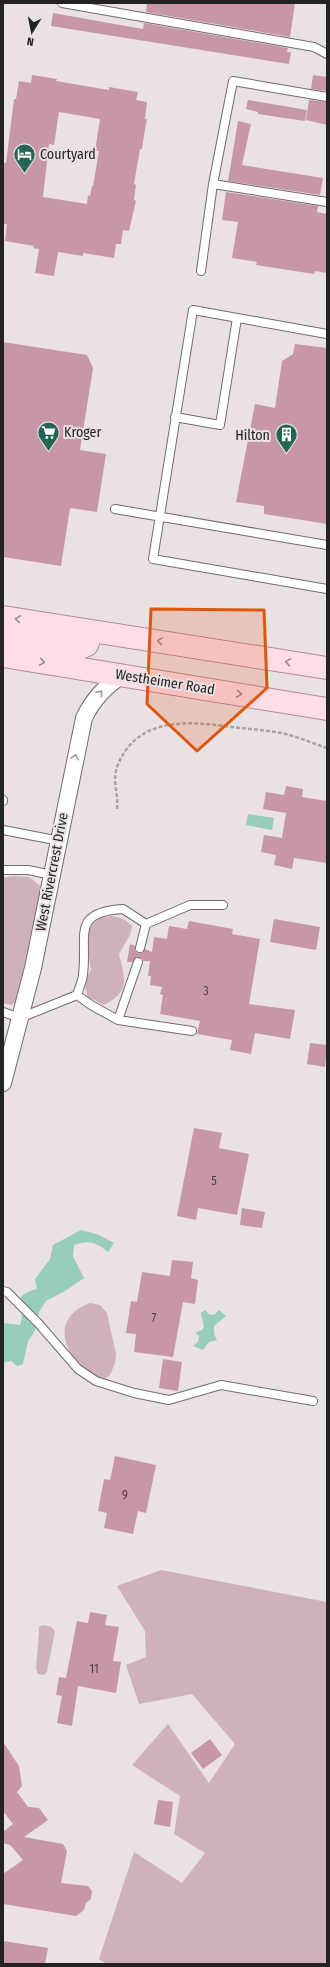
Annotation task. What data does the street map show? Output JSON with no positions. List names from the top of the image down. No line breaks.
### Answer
{"streets":{"main road":["Westheimer Road"],"street":["West Rivercrest Drive"]},"crossings":[["Westheimer Road","West Rivercrest Drive"]],"one_way":["West Rivercrest Drive"],"places":{"hotel":["Courtyard"],"supermarket":["Kroger"],"building":["Hilton"]},"house_numbers":["3","5","7","9","11"],"north":"bottom"}
